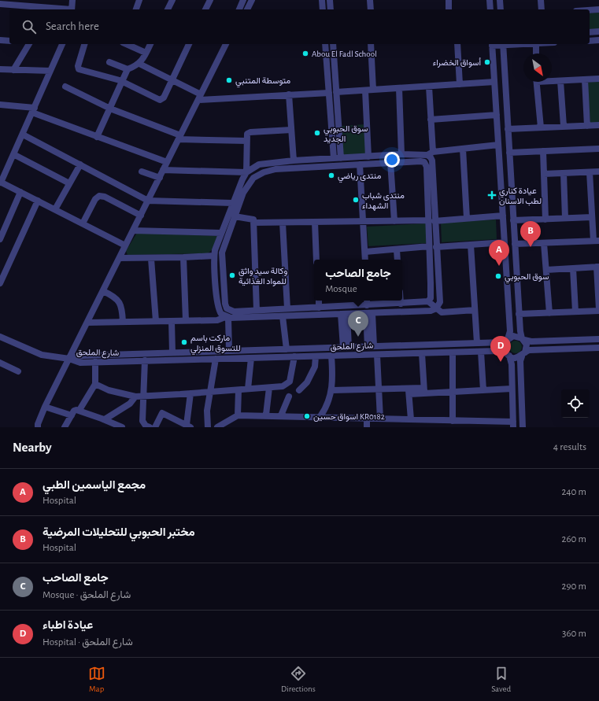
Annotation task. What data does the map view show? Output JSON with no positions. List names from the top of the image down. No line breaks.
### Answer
{"streets":{"street":["شارع الملحق"]},"places":{"other":["Abou El Fadl School","أسواق الخضراء","متوسطة المتنبي","سوق الحبوبي الجديد","منتدى رياضي","منتدى شباب الشهداء","وكالة سيد واثق للمواد الغذائية","سوق الحبوبي","ماركت باسم للتسوق المنزلي","اسواق حسين KR0182"],"health":["عيادة كناري لطب الاسنان"]},"north":"bottom right","page":{"search":"Search here","pins":["B","A","C","D"],"popup":["جامع الصاحب","Mosque"],"heading":["Nearby","4 results"],"list":[{"mark":"A","name":"مجمع الياسمين الطبي","note":"Hospital","value":"240 m"},{"mark":"B","name":"مختبر الحبوبي للتحليلات المرضية","note":"Hospital","value":"260 m"},{"mark":"C","name":"جامع الصاحب","note":"Mosque · شارع الملحق","value":"290 m"},{"mark":"D","name":"عيادة اطباء","note":"Hospital · شارع الملحق","value":"360 m"}],"nav":["Map","Directions","Saved"]}}
